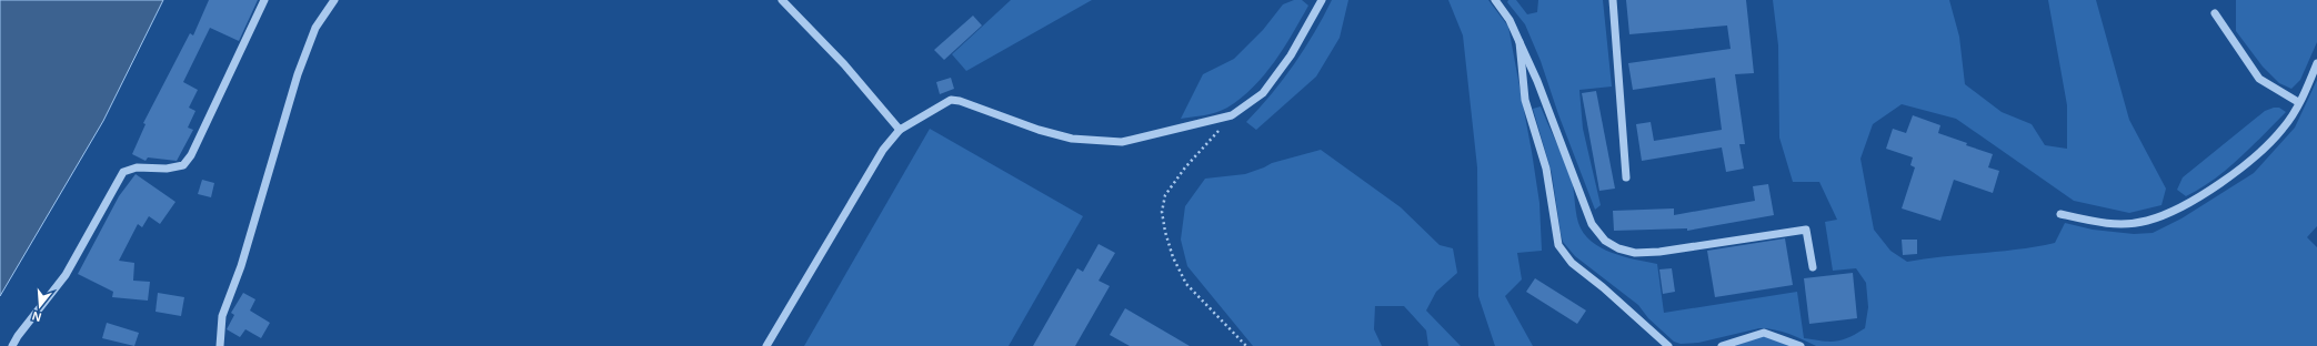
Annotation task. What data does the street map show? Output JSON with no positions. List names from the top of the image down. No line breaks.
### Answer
{"north":"bottom"}
